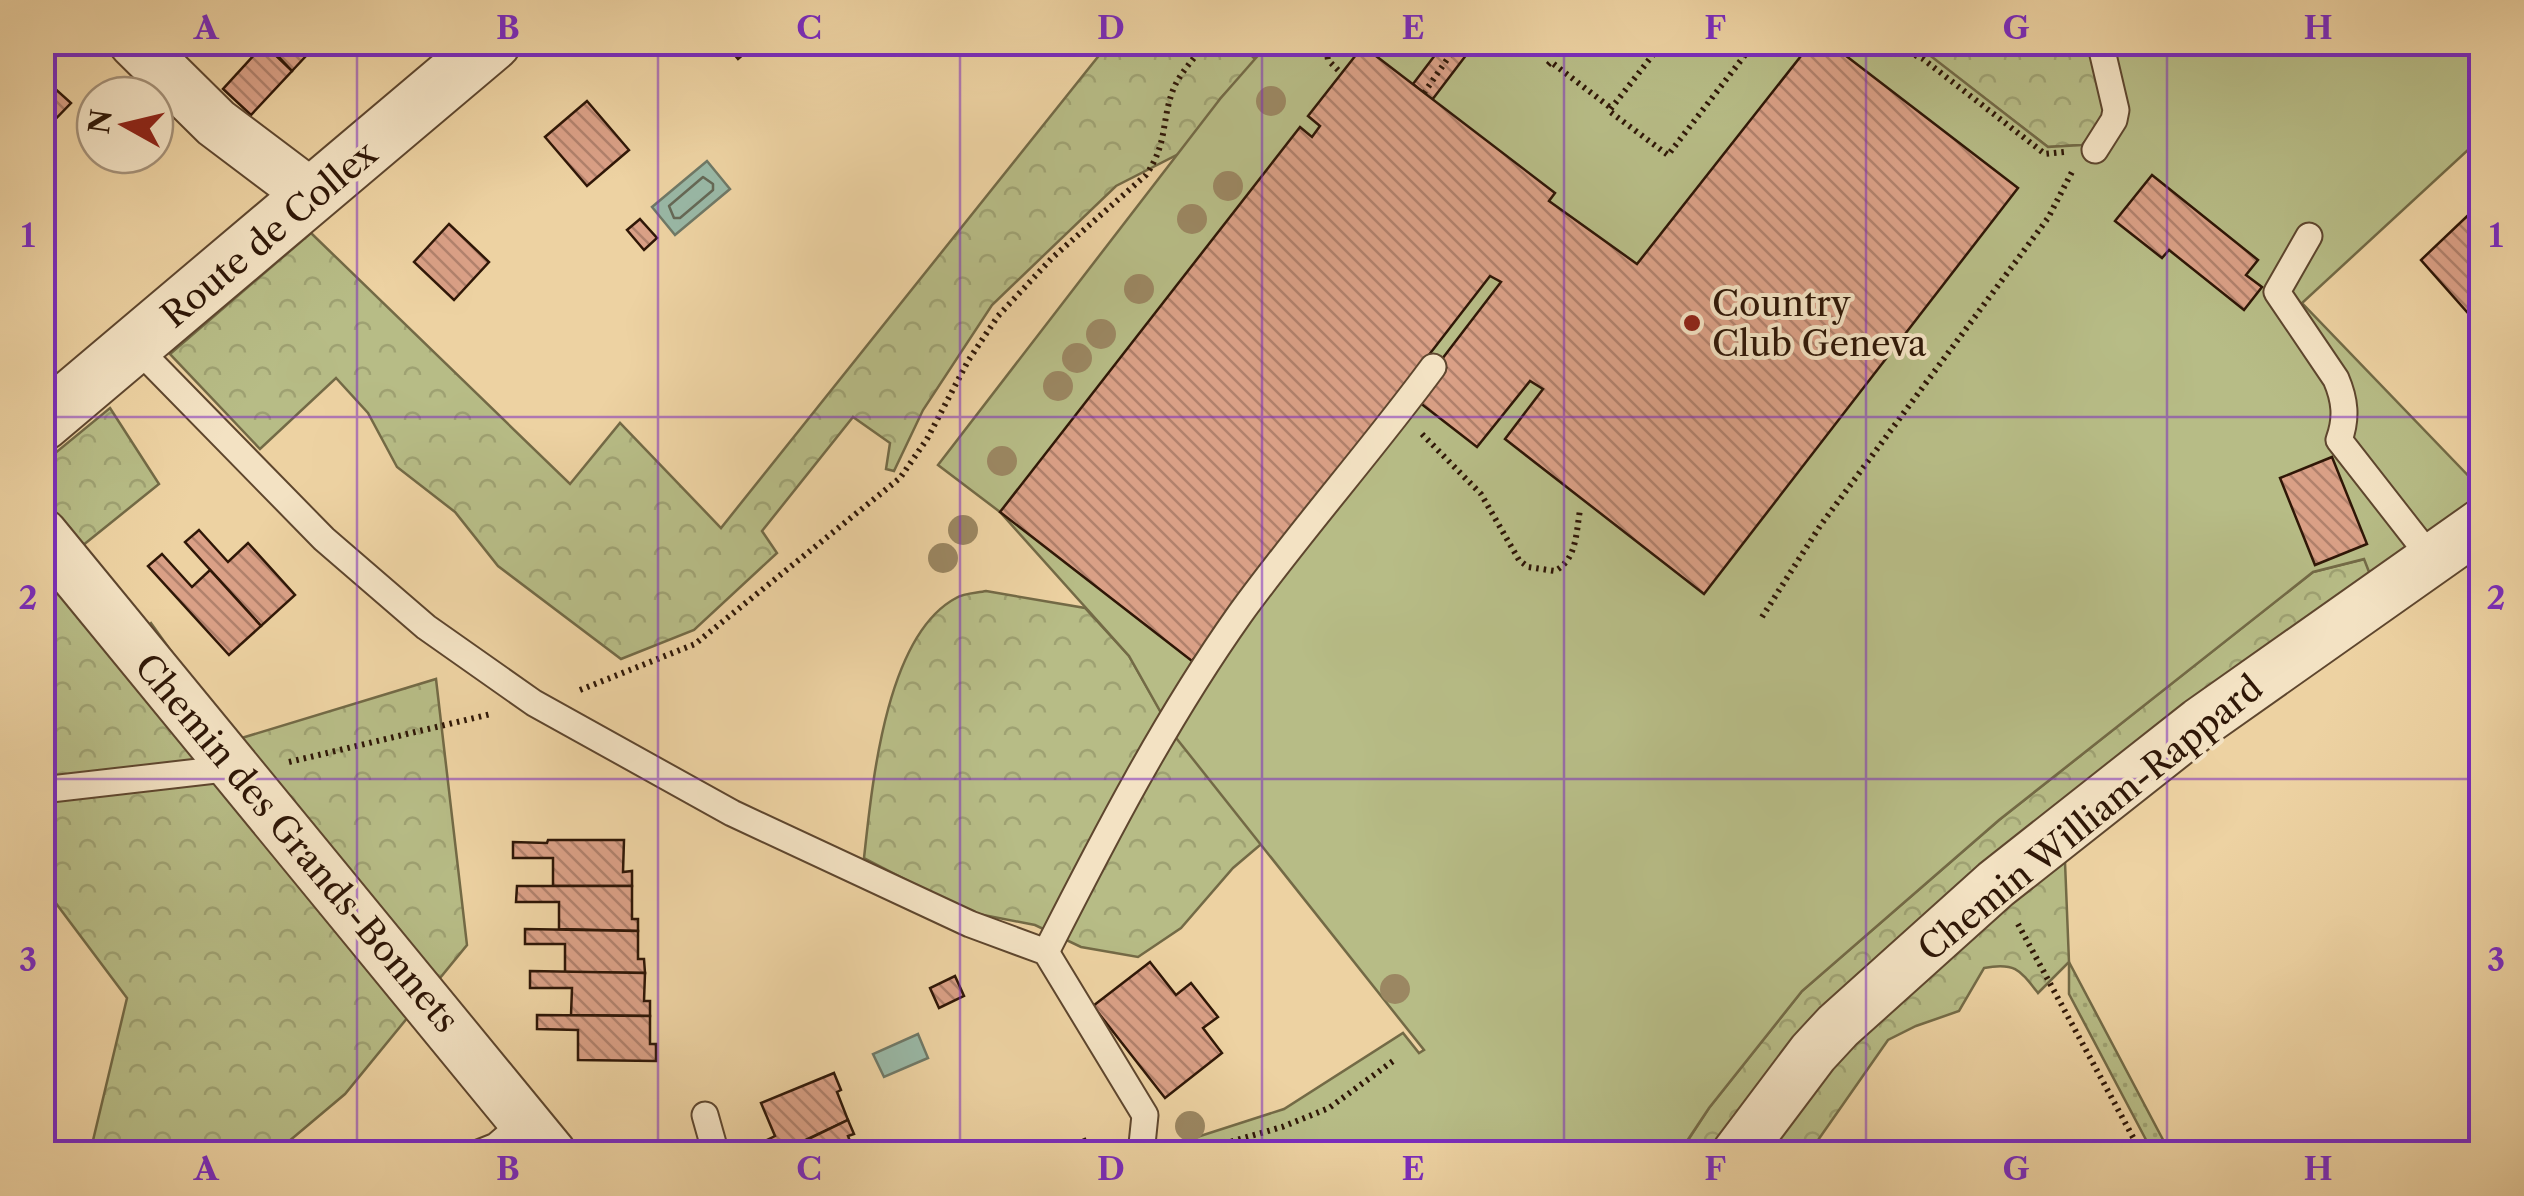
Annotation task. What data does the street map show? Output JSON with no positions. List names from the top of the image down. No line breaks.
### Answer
{"streets":{"street":["Route de Collex","Chemin William-Rappard","Chemin des Grands-Bonnets"]},"places":["Country Club Geneva"],"north":"left","grid":{"columns":["A","B","C","D","E","F","G","H"],"rows":["1","2","3"]}}
